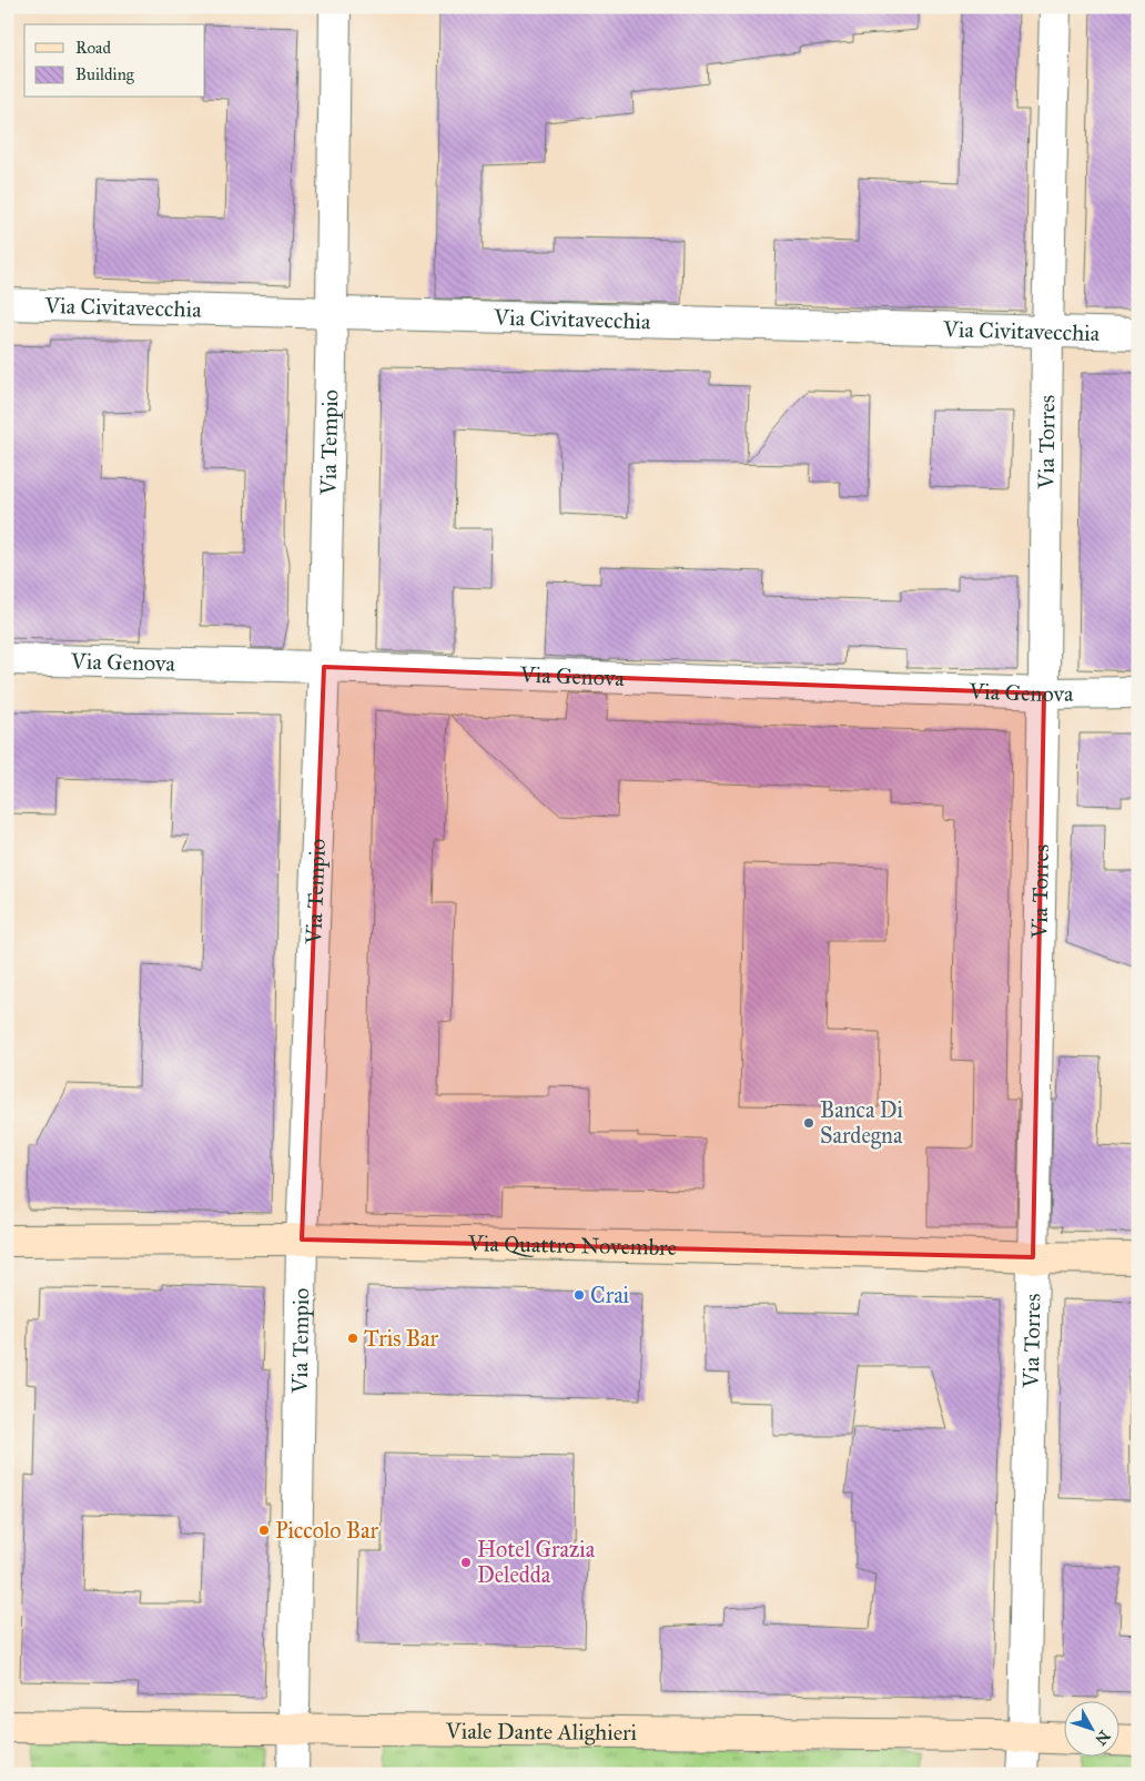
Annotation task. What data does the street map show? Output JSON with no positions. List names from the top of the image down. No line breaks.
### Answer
{"streets":{"street":["Via Civitavecchia","Via Tempio","Via Torres","Via Genova","Via Quattro Novembre","Viale Dante Alighieri"]},"crossings":[["Via Civitavecchia","Via Tempio"],["Via Civitavecchia","Via Torres"],["Via Tempio","Via Genova"],["Via Tempio","Via Quattro Novembre"],["Via Tempio","Viale Dante Alighieri"],["Via Torres","Via Genova"],["Via Torres","Via Quattro Novembre"],["Via Torres","Viale Dante Alighieri"]],"places":["Banca Di Sardegna","Crai","Tris Bar","Piccolo Bar","Hotel Grazia Deledda"],"legend":["Road","Building"],"north":"bottom right"}
